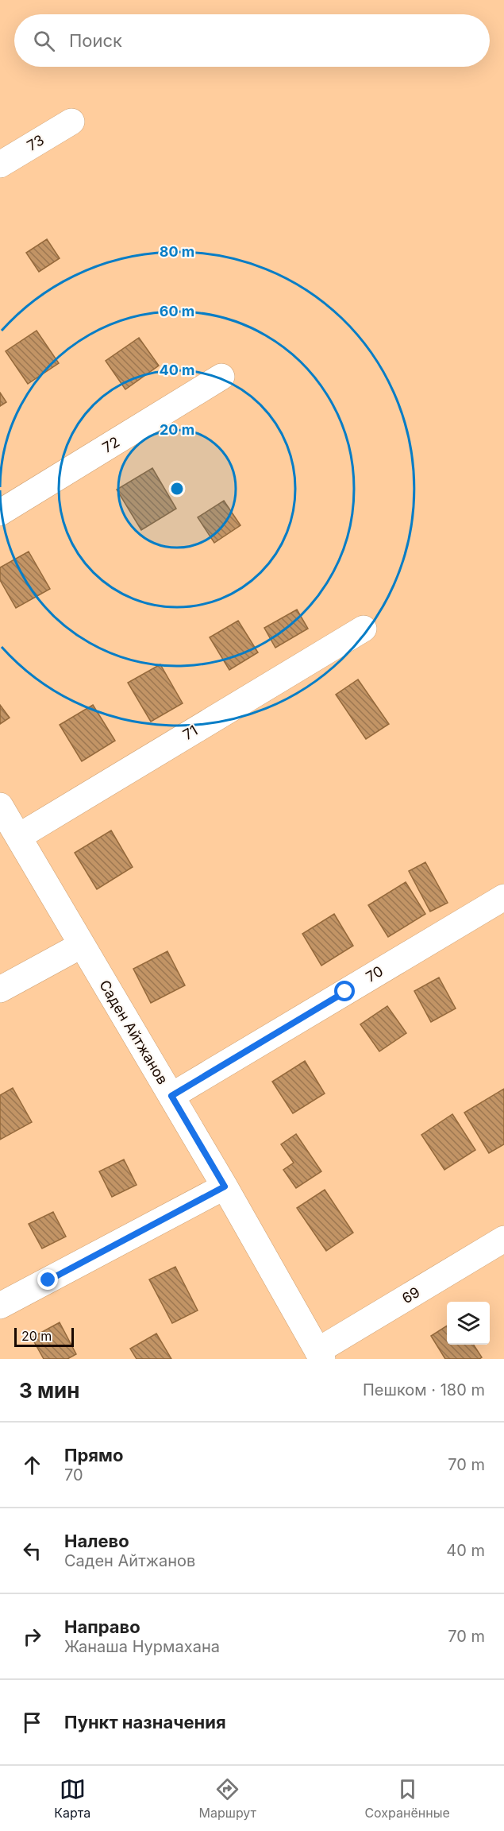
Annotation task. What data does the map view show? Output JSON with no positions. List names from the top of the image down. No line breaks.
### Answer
{"streets":{"street":["73","72","71","70","Саден Айтжанов","69"]},"crossings":[["71","Саден Айтжанов"],["70","Саден Айтжанов"],["Саден Айтжанов","69"]],"scale_bar":"20 m","page":{"search":"Поиск","scale":"20 m","heading":["3 мин","Пешком · 180 m"],"list":[["Прямо","70","70 m"],["Налево","Саден Айтжанов","40 m"],["Направо","Жанаша Нурмахана","70 m"],"Пункт назначения"],"nav":["Карта","Маршрут","Сохранённые"]},"rings":["80 m","60 m","40 m","20 m"]}
